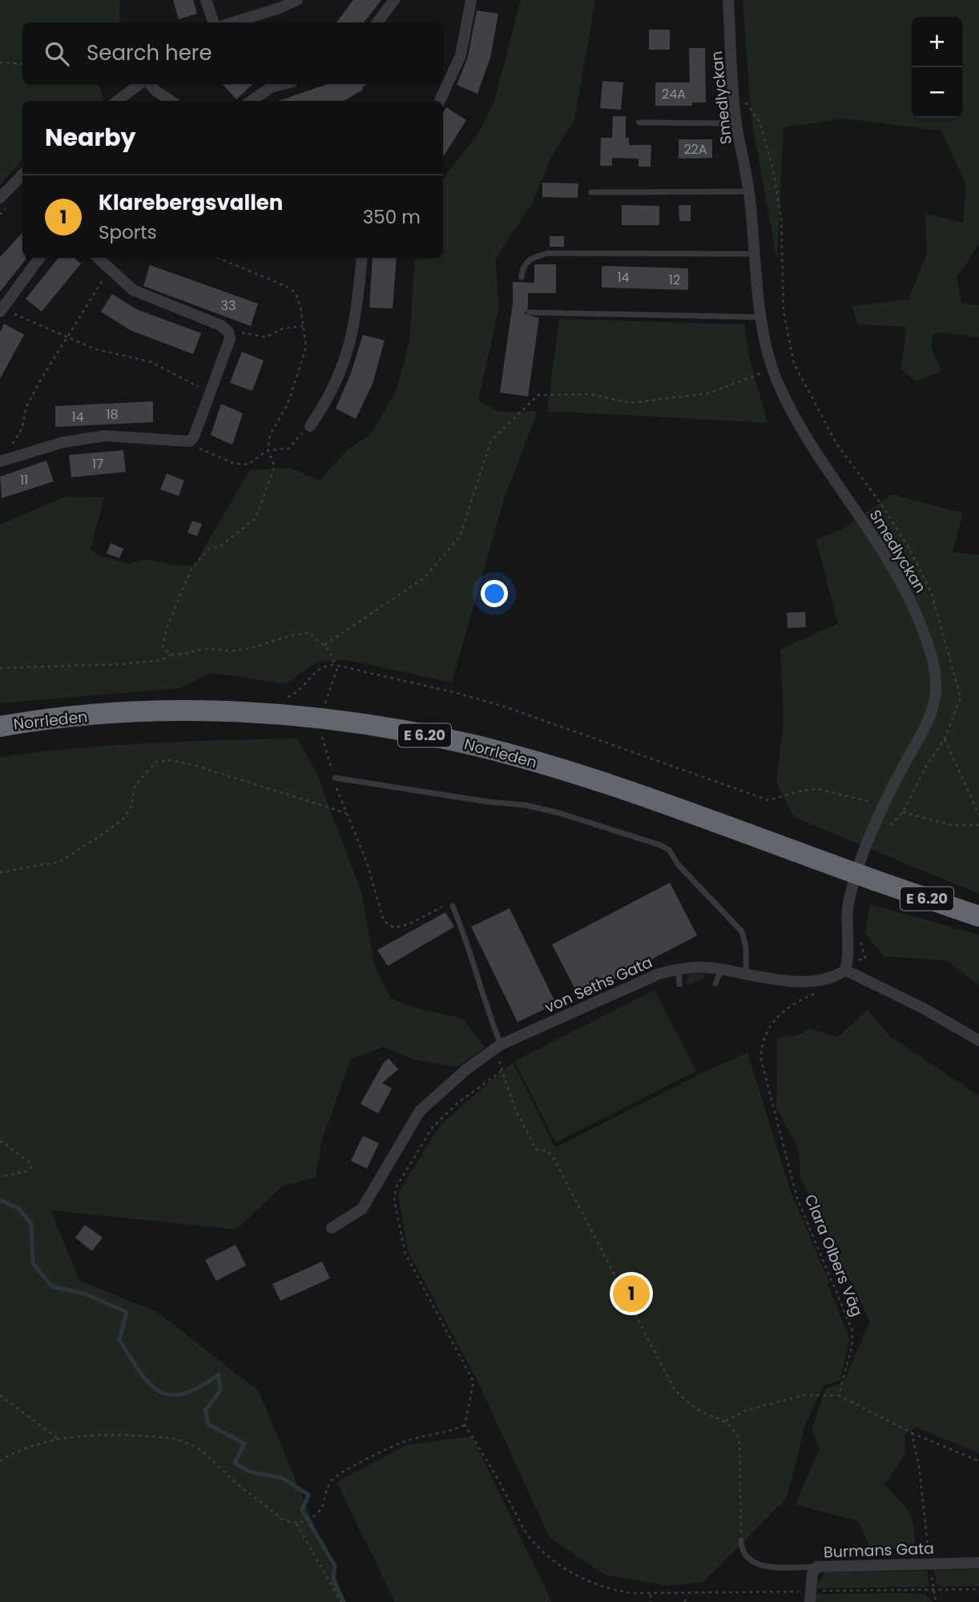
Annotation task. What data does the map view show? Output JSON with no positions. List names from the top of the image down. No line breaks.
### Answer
{"streets":{"highway":["Norrleden","E 6.20"],"street":["Smedlyckan","von Seths Gata","Burmans Gata"],"path":["Clara Olbers Väg"]},"crossings":[["Smedlyckan","von Seths Gata"],["von Seths Gata","Clara Olbers Väg"]],"house_numbers":["24A","22A","14","12","33","18","14","17","11"],"page":{"map_buttons":["+","−"],"search":"Search here","heading":"Nearby","list":[{"mark":"1","name":"Klarebergsvallen","note":"Sports","value":"350 m"}],"pins":"1"}}
